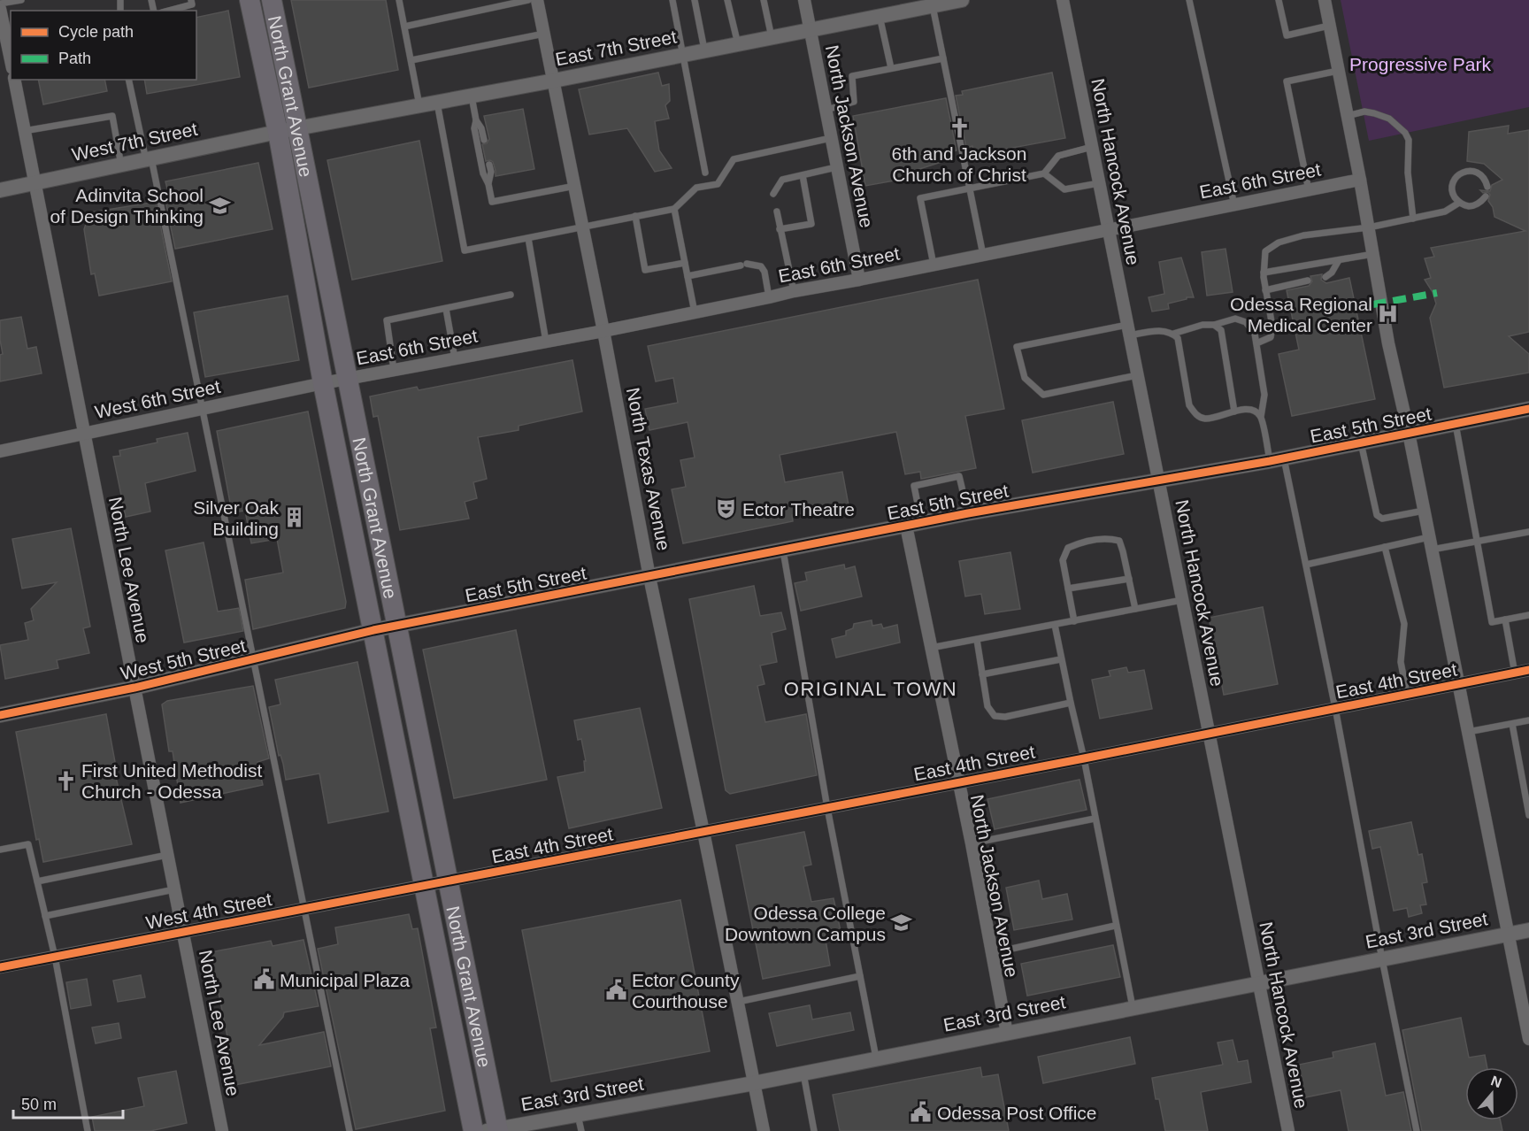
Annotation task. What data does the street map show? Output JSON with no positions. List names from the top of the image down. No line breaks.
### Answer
{"streets":{"main road":["North Grant Avenue"],"street":["East 7th Street","North Jackson Avenue","West 7th Street","North Hancock Avenue","East 6th Street","West 6th Street","East 5th Street","North Texas Avenue","North Lee Avenue","West 5th Street","East 4th Street","West 4th Street","East 3rd Street"]},"crossings":[["East 7th Street","North Grant Avenue"],["East 7th Street","North Jackson Avenue"],["East 7th Street","West 7th Street"],["East 7th Street","North Texas Avenue"],["North Grant Avenue","West 7th Street"],["North Grant Avenue","East 6th Street"],["North Grant Avenue","West 6th Street"],["North Grant Avenue","East 5th Street"],["North Grant Avenue","West 5th Street"],["North Grant Avenue","East 4th Street"],["North Grant Avenue","West 4th Street"],["North Grant Avenue","East 3rd Street"],["North Jackson Avenue","East 6th Street"],["North Jackson Avenue","East 5th Street"],["North Jackson Avenue","East 4th Street"],["North Jackson Avenue","East 3rd Street"],["West 7th Street","North Lee Avenue"],["North Hancock Avenue","East 6th Street"],["North Hancock Avenue","East 5th Street"],["North Hancock Avenue","East 4th Street"],["North Hancock Avenue","East 3rd Street"],["East 6th Street","West 6th Street"],["East 6th Street","North Texas Avenue"],["West 6th Street","North Lee Avenue"],["East 5th Street","North Texas Avenue"],["East 5th Street","West 5th Street"],["North Texas Avenue","East 4th Street"],["North Texas Avenue","East 3rd Street"],["North Lee Avenue","West 5th Street"],["North Lee Avenue","West 4th Street"],["East 4th Street","West 4th Street"]],"districts":["ORIGINAL TOWN"],"parks":["Progressive Park"],"places":{"church":["6th and Jackson Church of Christ","First United Methodist Church - Odessa"],"school or university":["Adinvita School of Design Thinking","Odessa College Downtown Campus"],"hospital":["Odessa Regional Medical Center"],"theatre":["Ector Theatre"],"building":["Silver Oak Building"],"public building":["Municipal Plaza","Ector County Courthouse","Odessa Post Office"]},"legend":["Cycle path","Path"],"scale_bar":"50 m","north":"top"}
